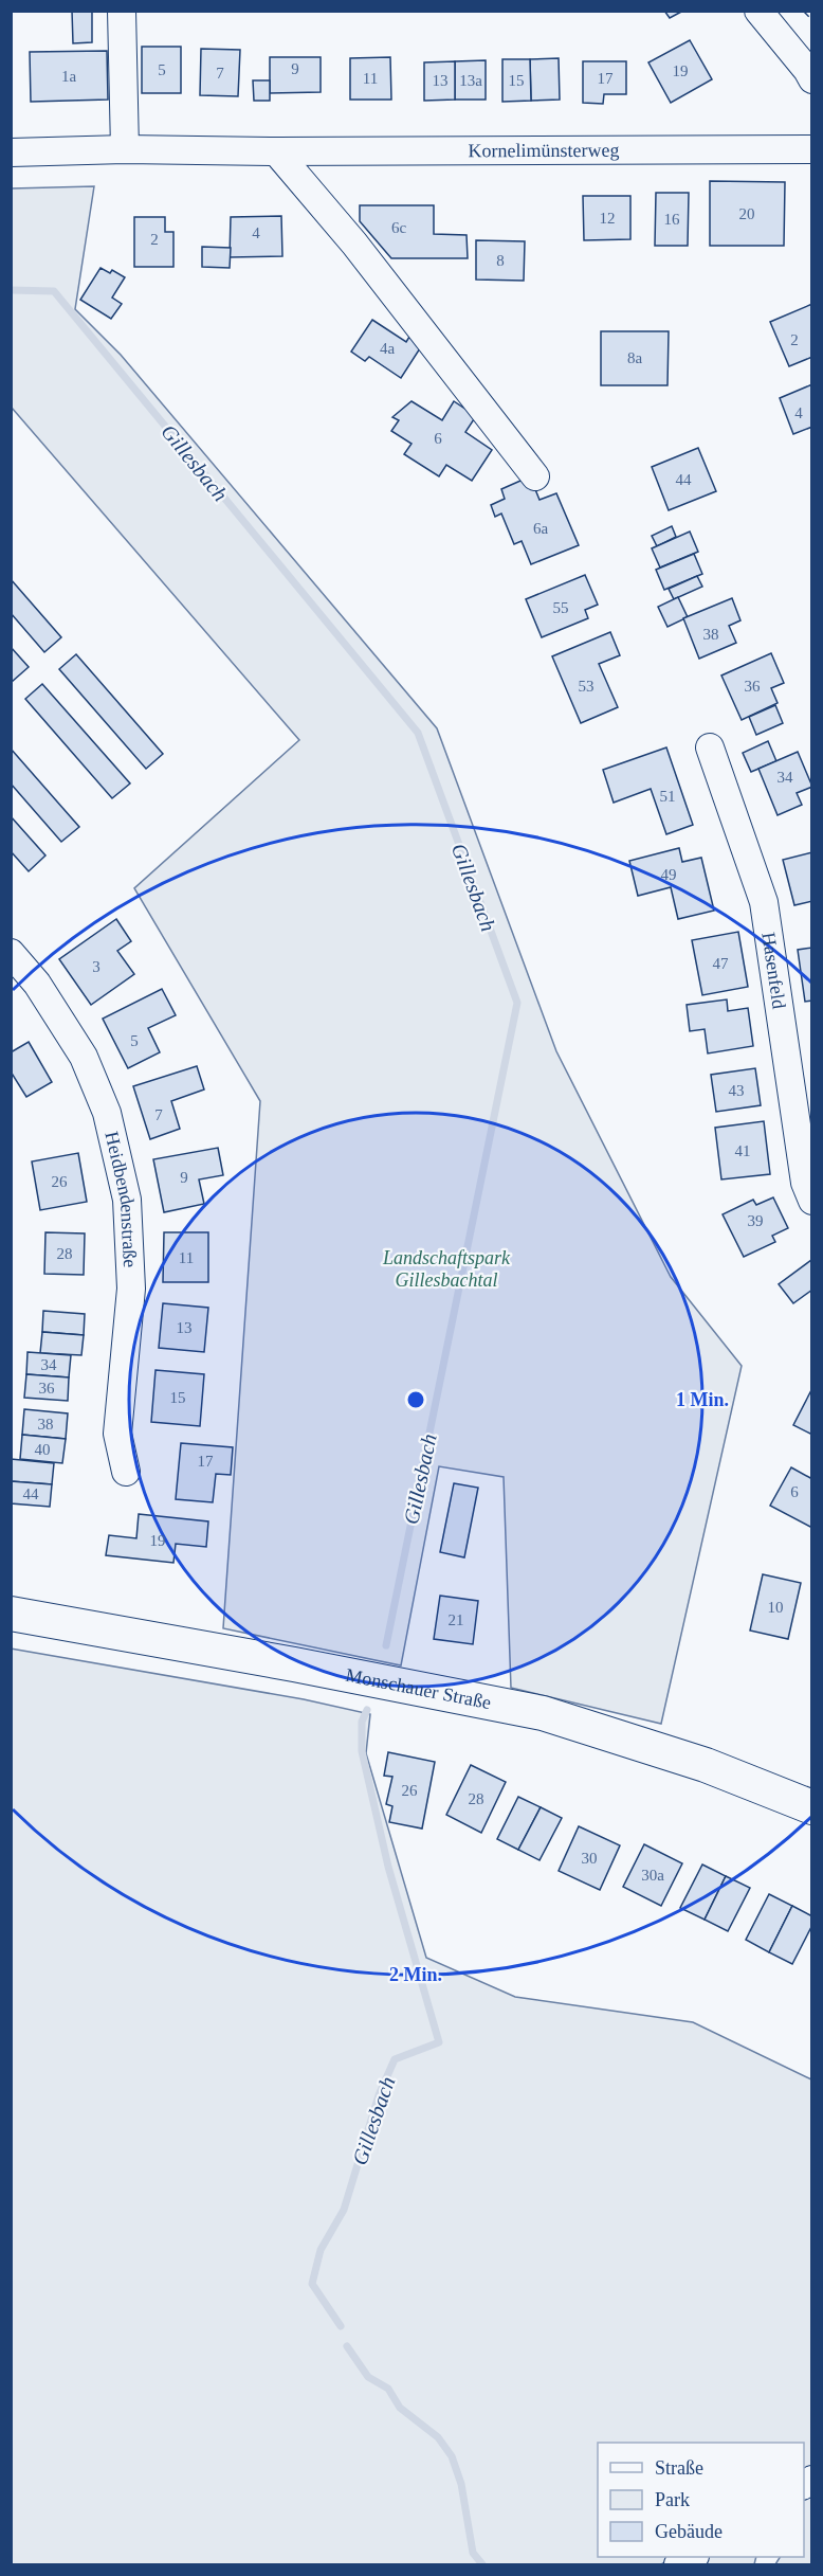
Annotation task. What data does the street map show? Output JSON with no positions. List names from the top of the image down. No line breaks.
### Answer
{"streets":{"main road":["Monschauer Straße"],"street":["Kornelimünsterweg","Hasenfeld","Heidbendenstraße"]},"water":["Gillesbach"],"parks":["Landschaftspark Gillesbachtal"],"house_numbers":["9","5","19","7","1a","11","17","13","13a","15","20","12","16","6c","4","2","8","2","4a","8a","4","6","44","6a","55","38","53","36","34","51","49","47","3","5","43","7","41","9","26","39","28","11","13","34","36","15","38","40","17","6","44","19","10","21","26","28","30","30a"],"legend":["Straße","Park","Gebäude"],"rings":["1 Min.","2 Min."]}
